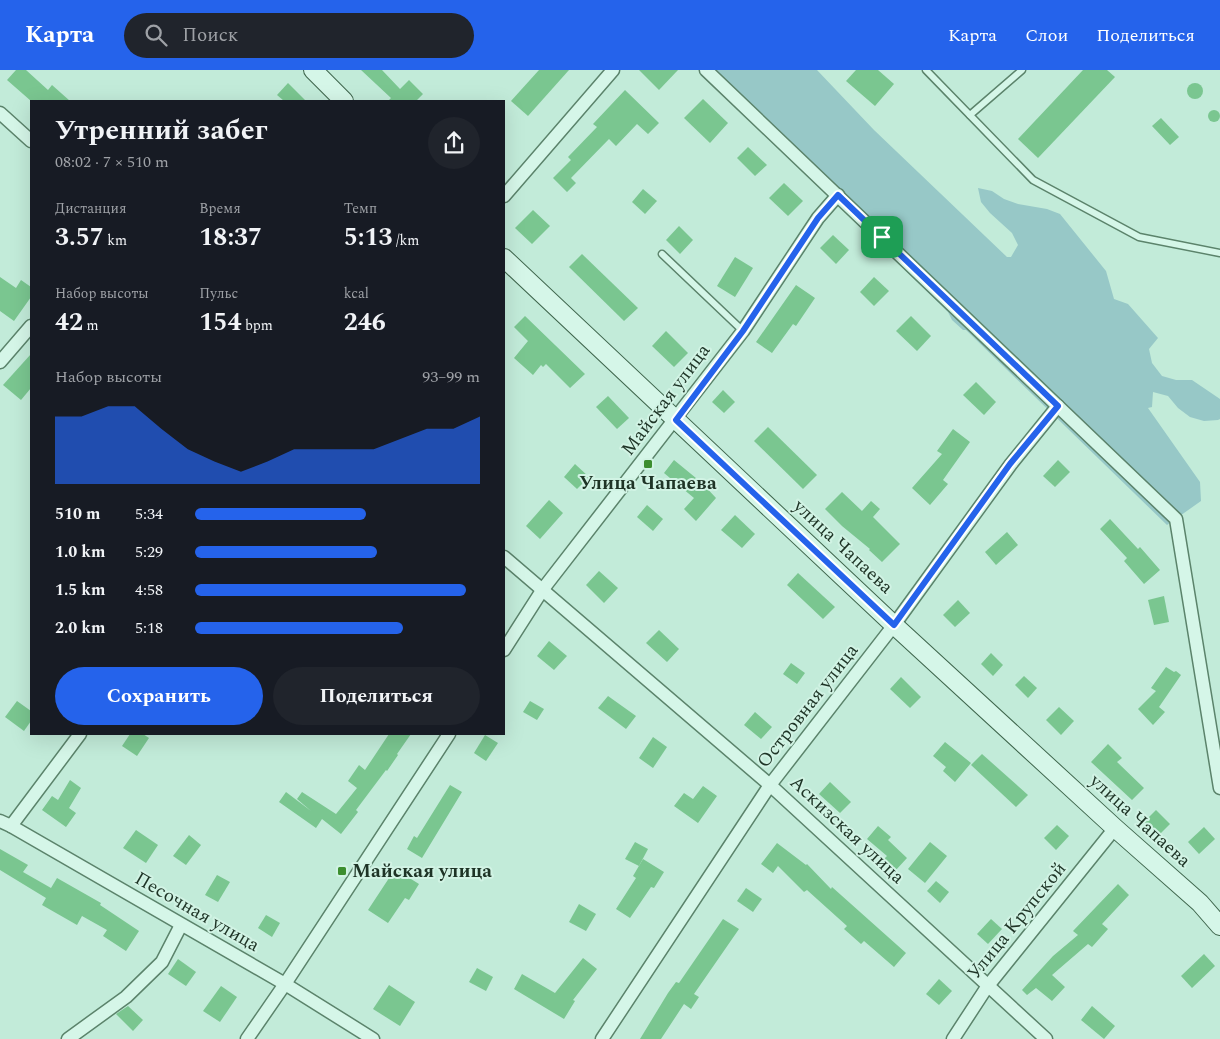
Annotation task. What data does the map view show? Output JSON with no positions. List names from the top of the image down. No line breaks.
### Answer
{"streets":{"street":["Майская улица","улица Чапаева","Островная улица","Аскизская улица","Песочная улица","Улица Крупской"]},"crossings":[["Майская улица","улица Чапаева"],["Майская улица","Аскизская улица"],["улица Чапаева","Островная улица"],["улица Чапаева","Улица Крупской"],["Островная улица","Аскизская улица"],["Аскизская улица","Улица Крупской"]],"places":{"transit":["Улица Чапаева","Майская улица"]},"page":{"header":"Карта","search":"Поиск","nav":["Карта","Слои","Поделиться"],"heading":["Утренний забег","08:02 · 7 × 510 m"],"stats":[["Дистанция","3.57 km"],["Время","18:37"],["Темп","5:13 /km"],["Набор высоты","42 m"],["Пульс","154 bpm"],["kcal","246"]],"chart":["Набор высоты","93–99 m"],"list":[{"name":"510 m","note":"5:34"},{"name":"1.0 km","note":"5:29"},{"name":"1.5 km","note":"4:58"},{"name":"2.0 km","note":"5:18"}],"buttons":["Сохранить","Поделиться"]}}
